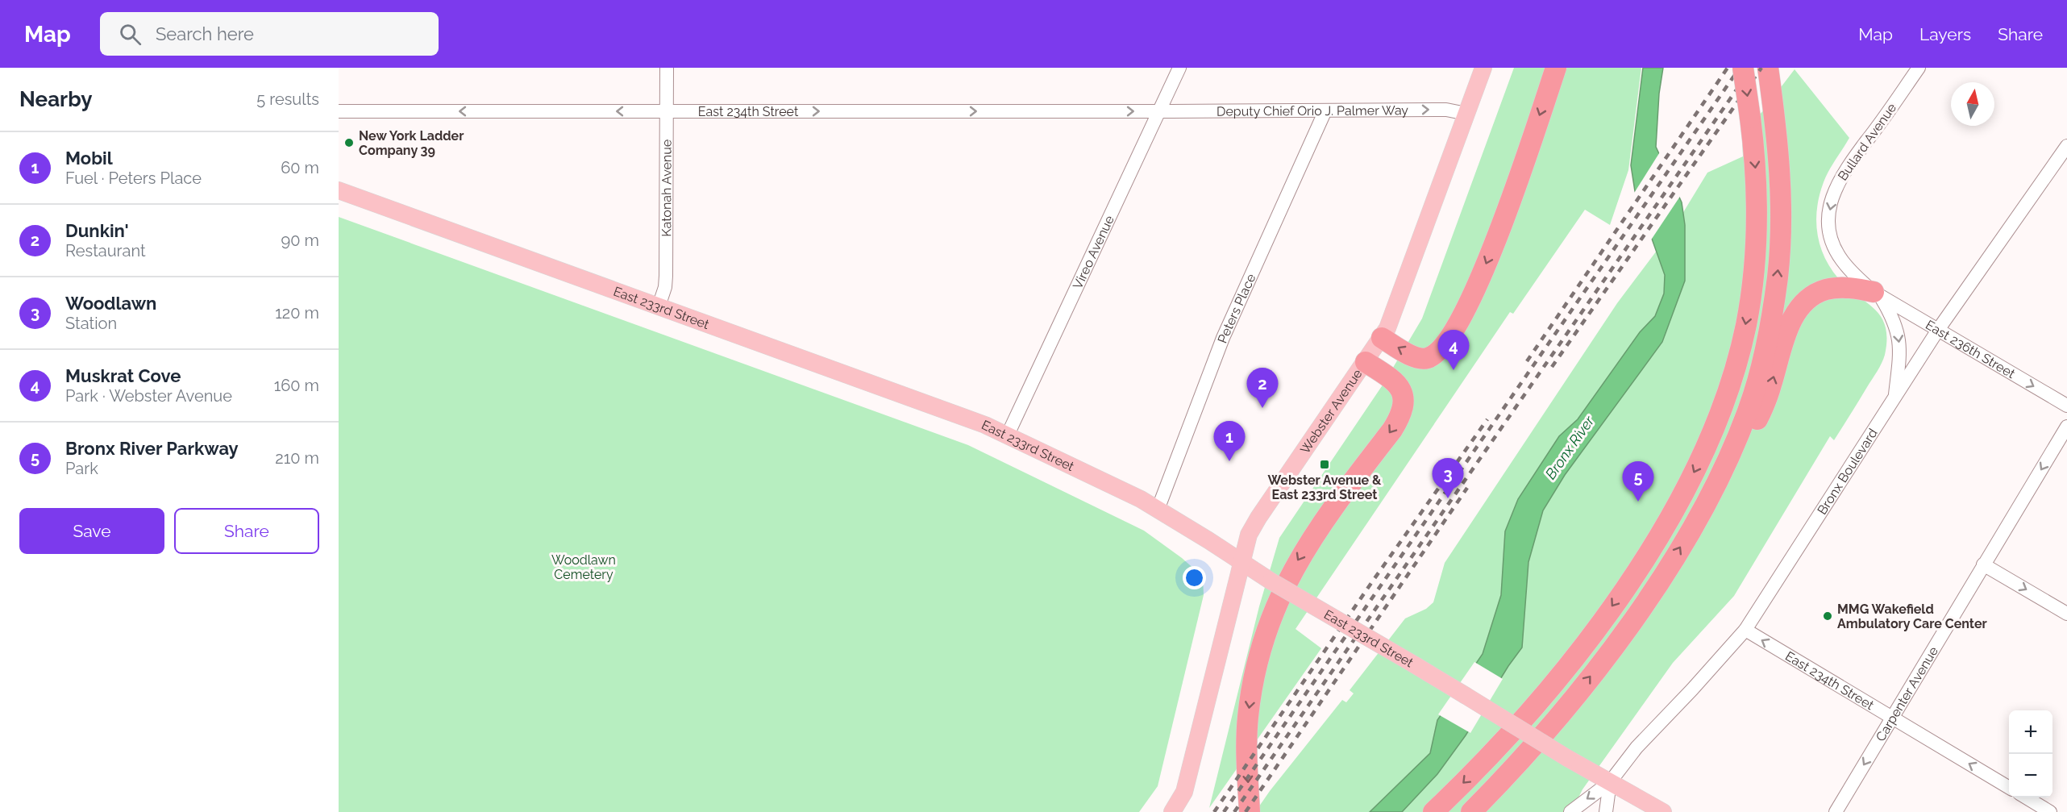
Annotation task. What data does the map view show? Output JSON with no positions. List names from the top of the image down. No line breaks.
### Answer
{"streets":{"main road":["East 233rd Street","Webster Avenue"],"street":["Deputy Chief Orio J. Palmer Way","East 234th Street","Bullard Avenue","Katonah Avenue","Vireo Avenue","Peters Place","East 236th Street","Bronx Boulevard","Carpenter Avenue"]},"crossings":[["Deputy Chief Orio J. Palmer Way","East 234th Street"],["Deputy Chief Orio J. Palmer Way","Vireo Avenue"],["Deputy Chief Orio J. Palmer Way","Peters Place"],["Deputy Chief Orio J. Palmer Way","Webster Avenue"],["East 234th Street","Katonah Avenue"],["East 234th Street","Vireo Avenue"],["East 234th Street","Bronx Boulevard"],["East 234th Street","Carpenter Avenue"],["Bullard Avenue","East 236th Street"],["Katonah Avenue","East 233rd Street"],["Vireo Avenue","East 233rd Street"],["East 233rd Street","Peters Place"],["East 233rd Street","Webster Avenue"],["East 233rd Street","Bronx Boulevard"],["East 236th Street","Bronx Boulevard"]],"one_way":["Deputy Chief Orio J. Palmer Way","Bullard Avenue","East 236th Street","Carpenter Avenue"],"water":["Bronx River"],"parks":["Woodlawn Cemetery"],"places":{"other":["New York Ladder Company 39","MMG Wakefield Ambulatory Care Center"],"transit":["Webster Avenue & East 233rd Street"]},"north":"top","page":{"header":"Map","search":"Search here","nav":["Map","Layers","Share"],"heading":["Nearby","5 results"],"list":[{"mark":"1","name":"Mobil","note":"Fuel · Peters Place","value":"60 m"},{"mark":"2","name":"Dunkin'","note":"Restaurant","value":"90 m"},{"mark":"3","name":"Woodlawn","note":"Station","value":"120 m"},{"mark":"4","name":"Muskrat Cove","note":"Park · Webster Avenue","value":"160 m"},{"mark":"5","name":"Bronx River Parkway","note":"Park","value":"210 m"}],"pins":["4","2","1","3","5"],"buttons":["Save","Share"],"map_buttons":["+","−"]}}
